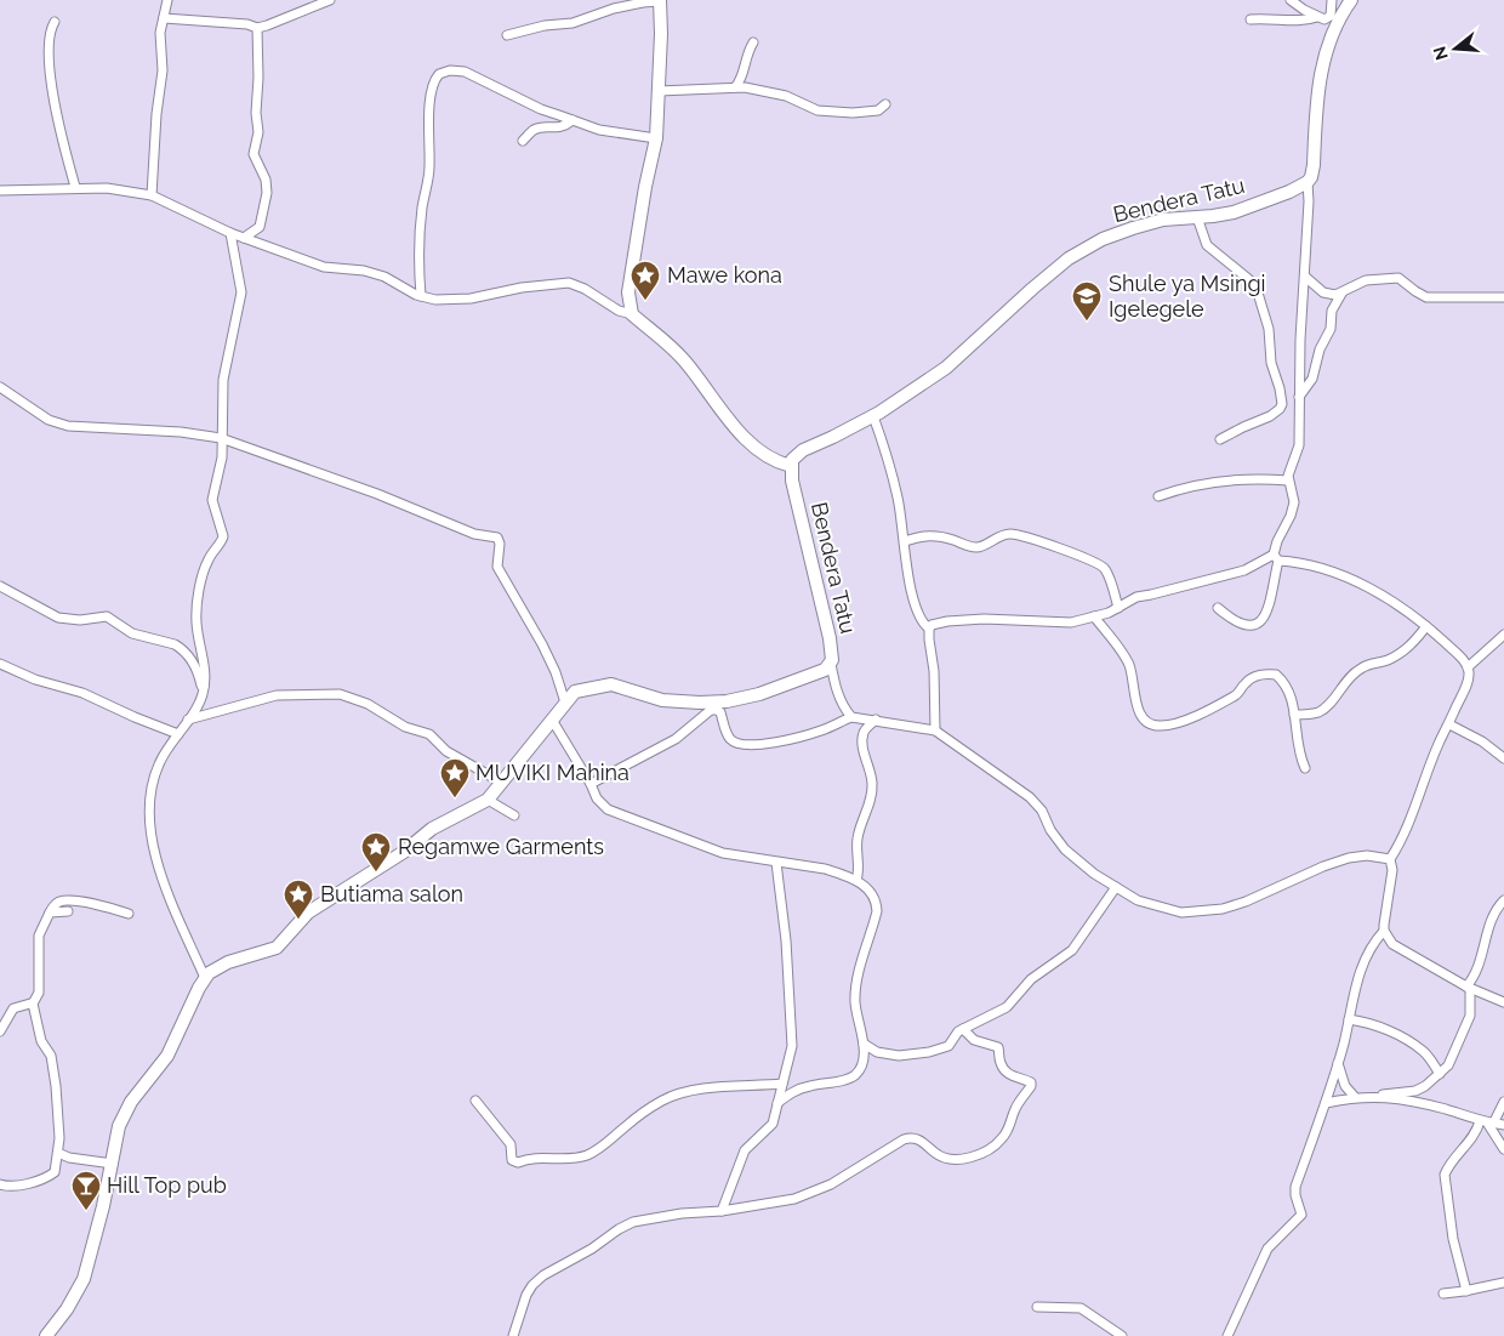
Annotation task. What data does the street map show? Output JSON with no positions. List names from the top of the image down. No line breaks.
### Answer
{"streets":{"main road":["Bendera Tatu"]},"places":{"place":["Mawe kona","MUVIKI Mahina","Regamwe Garments","Butiama salon"],"school or university":["Shule ya Msingi Igelegele"],"bar":["Hill Top pub"]},"north":"left"}
